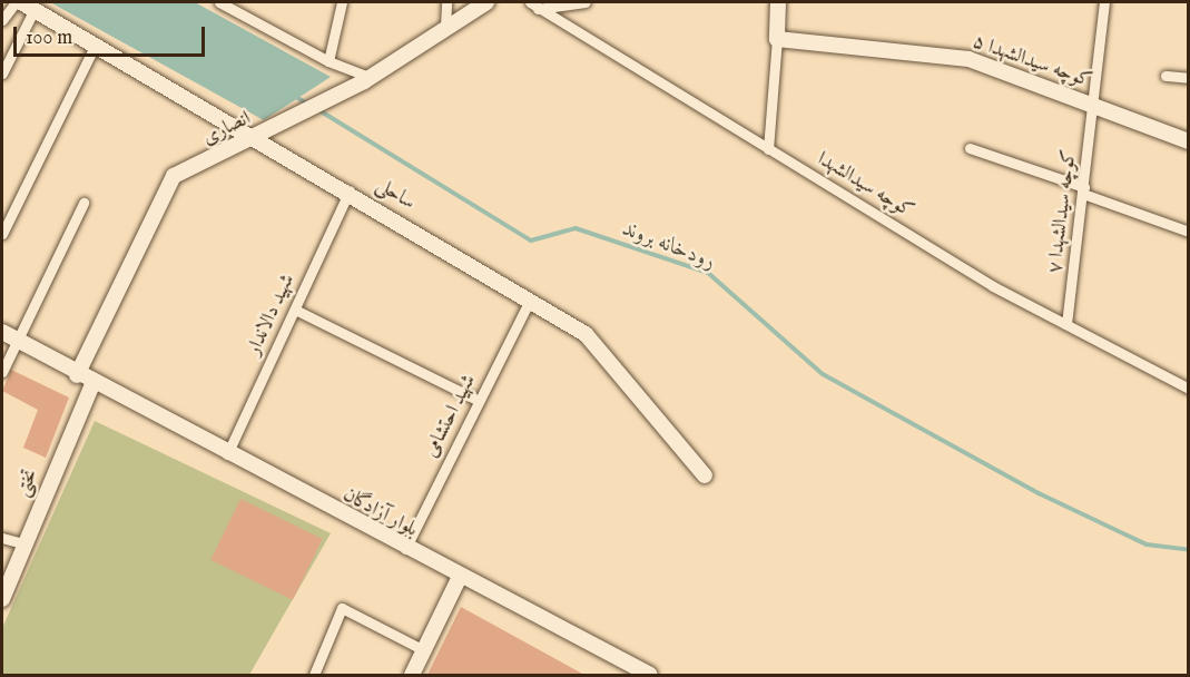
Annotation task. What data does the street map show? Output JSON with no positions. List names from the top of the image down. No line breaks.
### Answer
{"streets":{"main road":["کوچه سیدالشهدا ۵","انصاری","ساحلی","تختی","بلوار آزادگان"],"street":["کوچه سیدالشهدا","کوچه سیدالشهدا ۷","شهید دالاندار","شهید احتشامی"]},"crossings":[["کوچه سیدالشهدا ۵","کوچه سیدالشهدا ۷"],["انصاری","ساحلی"],["انصاری","بلوار آزادگان"],["کوچه سیدالشهدا","کوچه سیدالشهدا ۷"],["ساحلی","شهید دالاندار"],["ساحلی","شهید احتشامی"],["شهید دالاندار","بلوار آزادگان"],["شهید احتشامی","بلوار آزادگان"],["تختی","بلوار آزادگان"]],"water":["رودخانه بروند"],"scale_bar":"100 m"}
